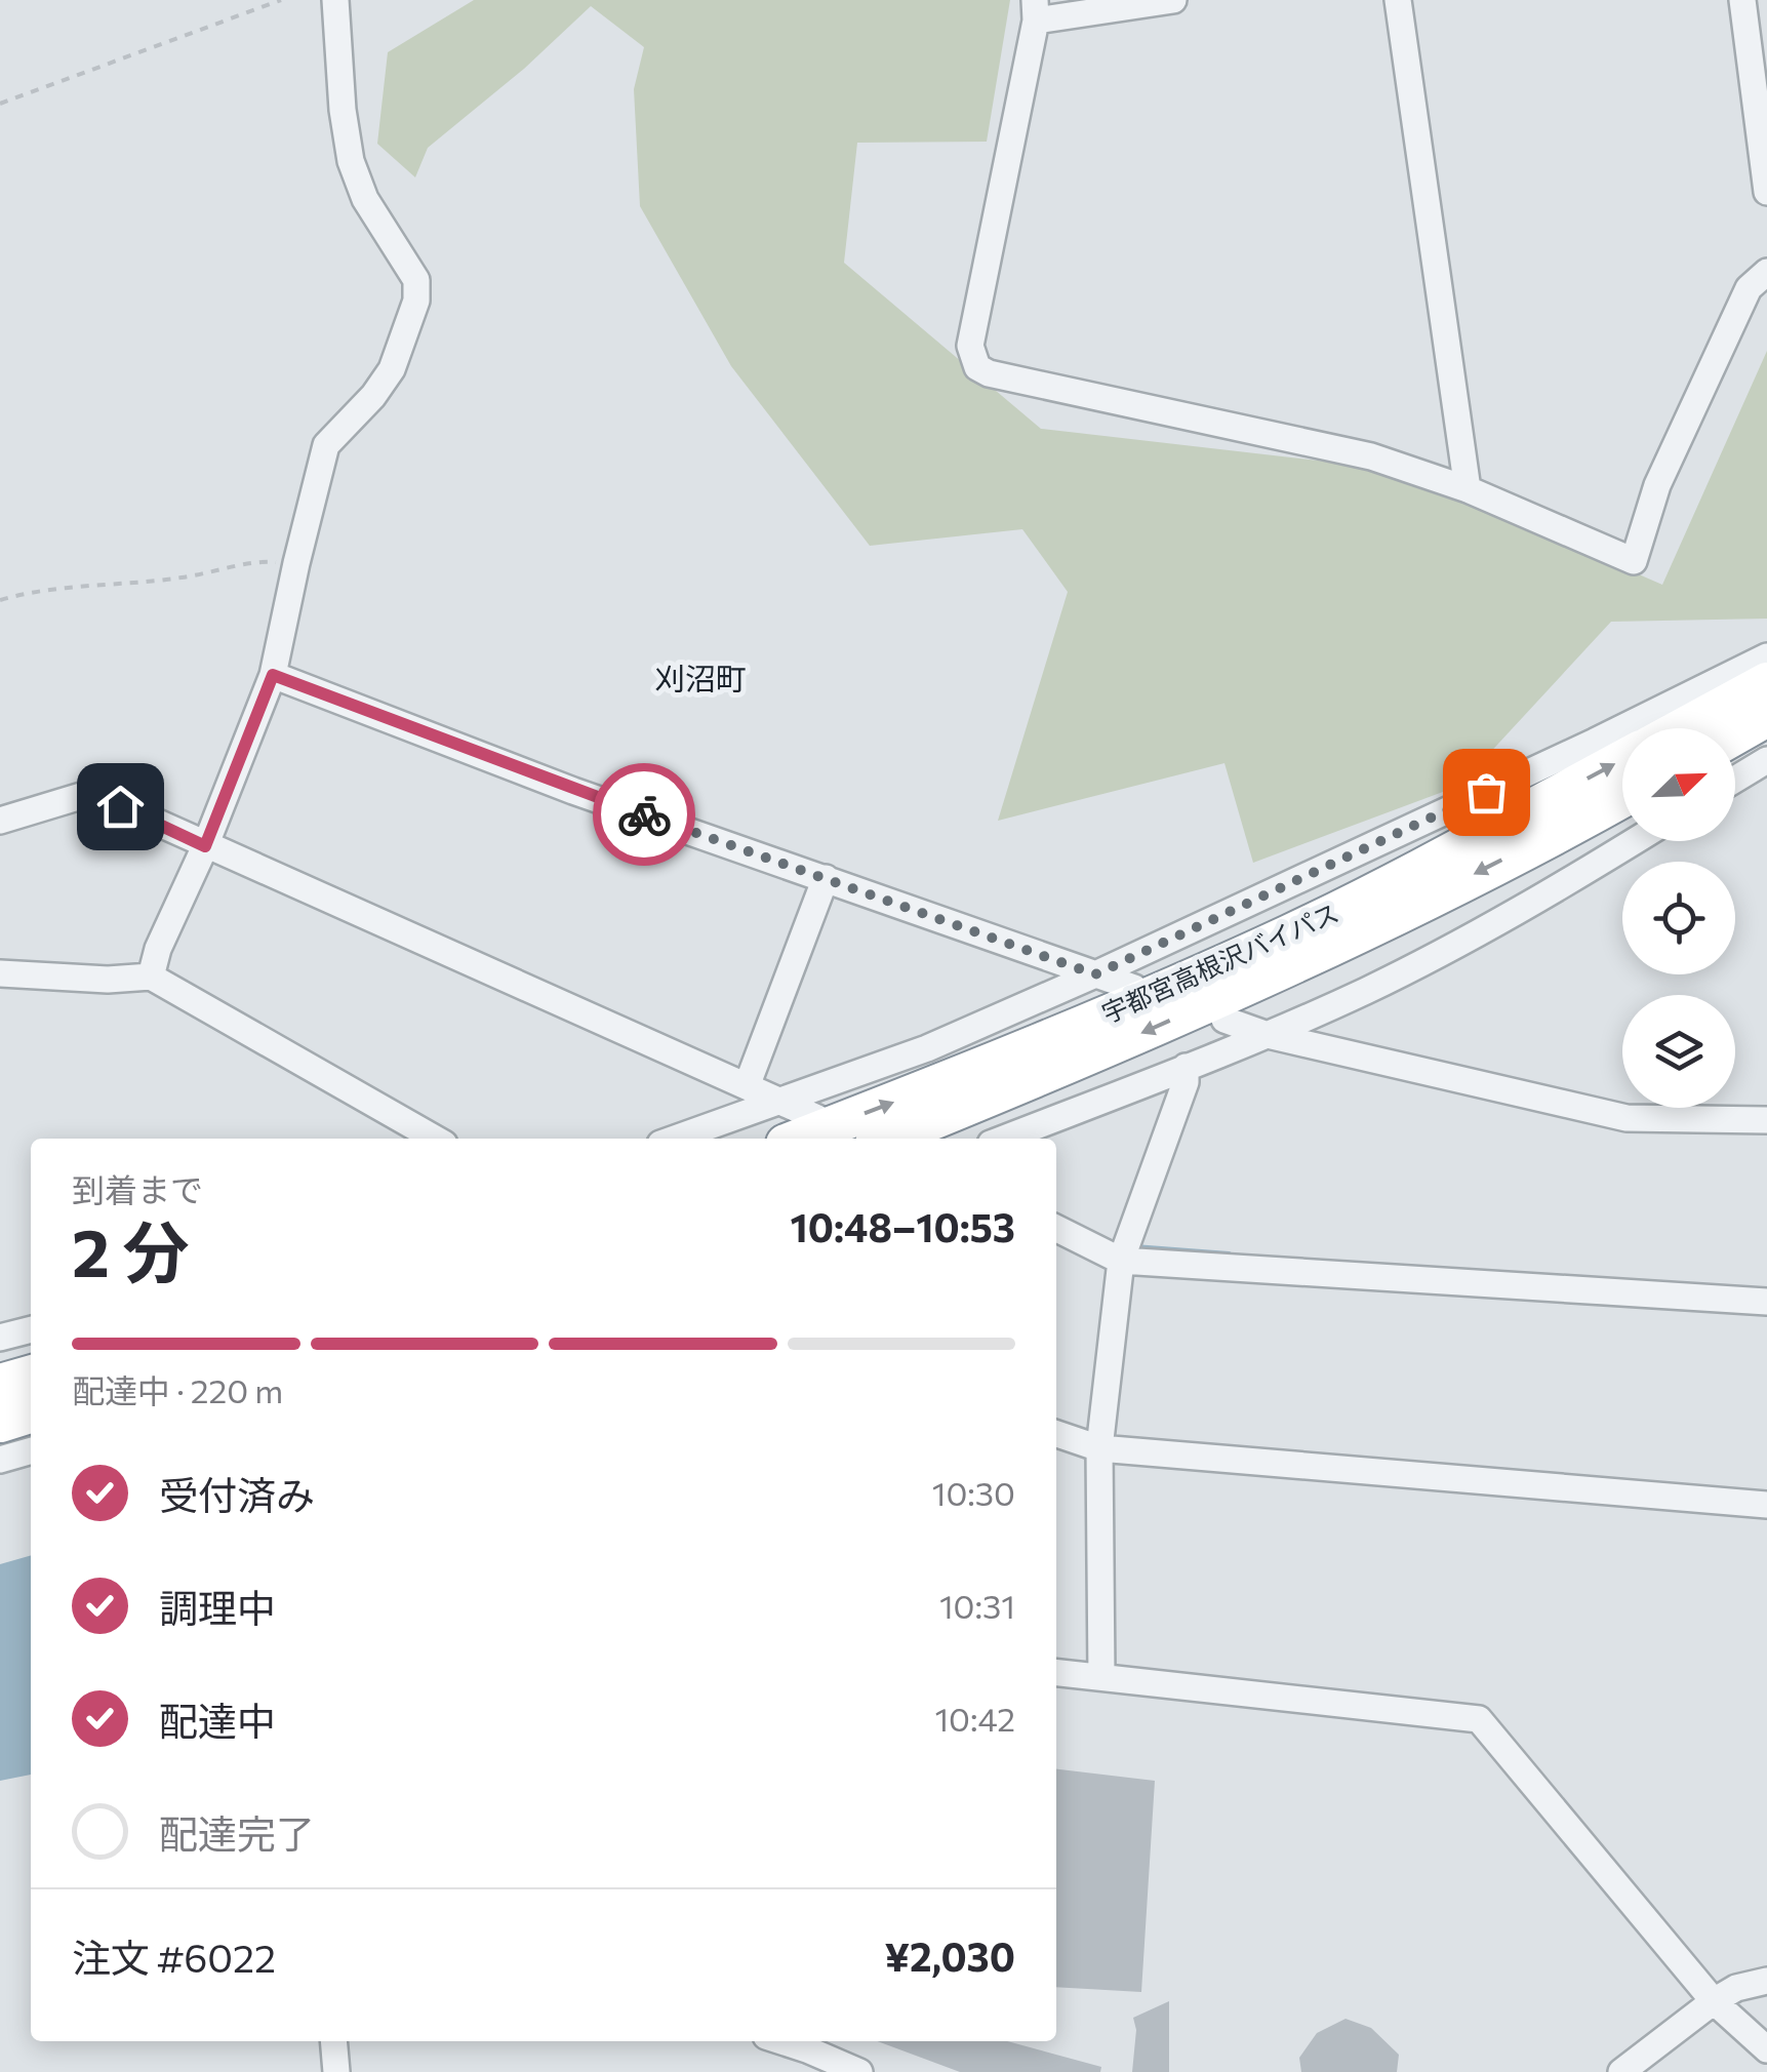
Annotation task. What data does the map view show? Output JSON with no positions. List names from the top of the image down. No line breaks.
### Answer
{"streets":{"highway":["宇都宮高根沢バイパス"]},"districts":["刈沼町"],"north":"top right","page":{"heading":["2 分","到着まで","10:48–10:53"],"panel":["注文 #6022","¥2,030"],"bar":"配達中 · 220 m","list":[["受付済み","10:30"],["調理中","10:31"],["配達中","10:42"],"配達完了"]}}
